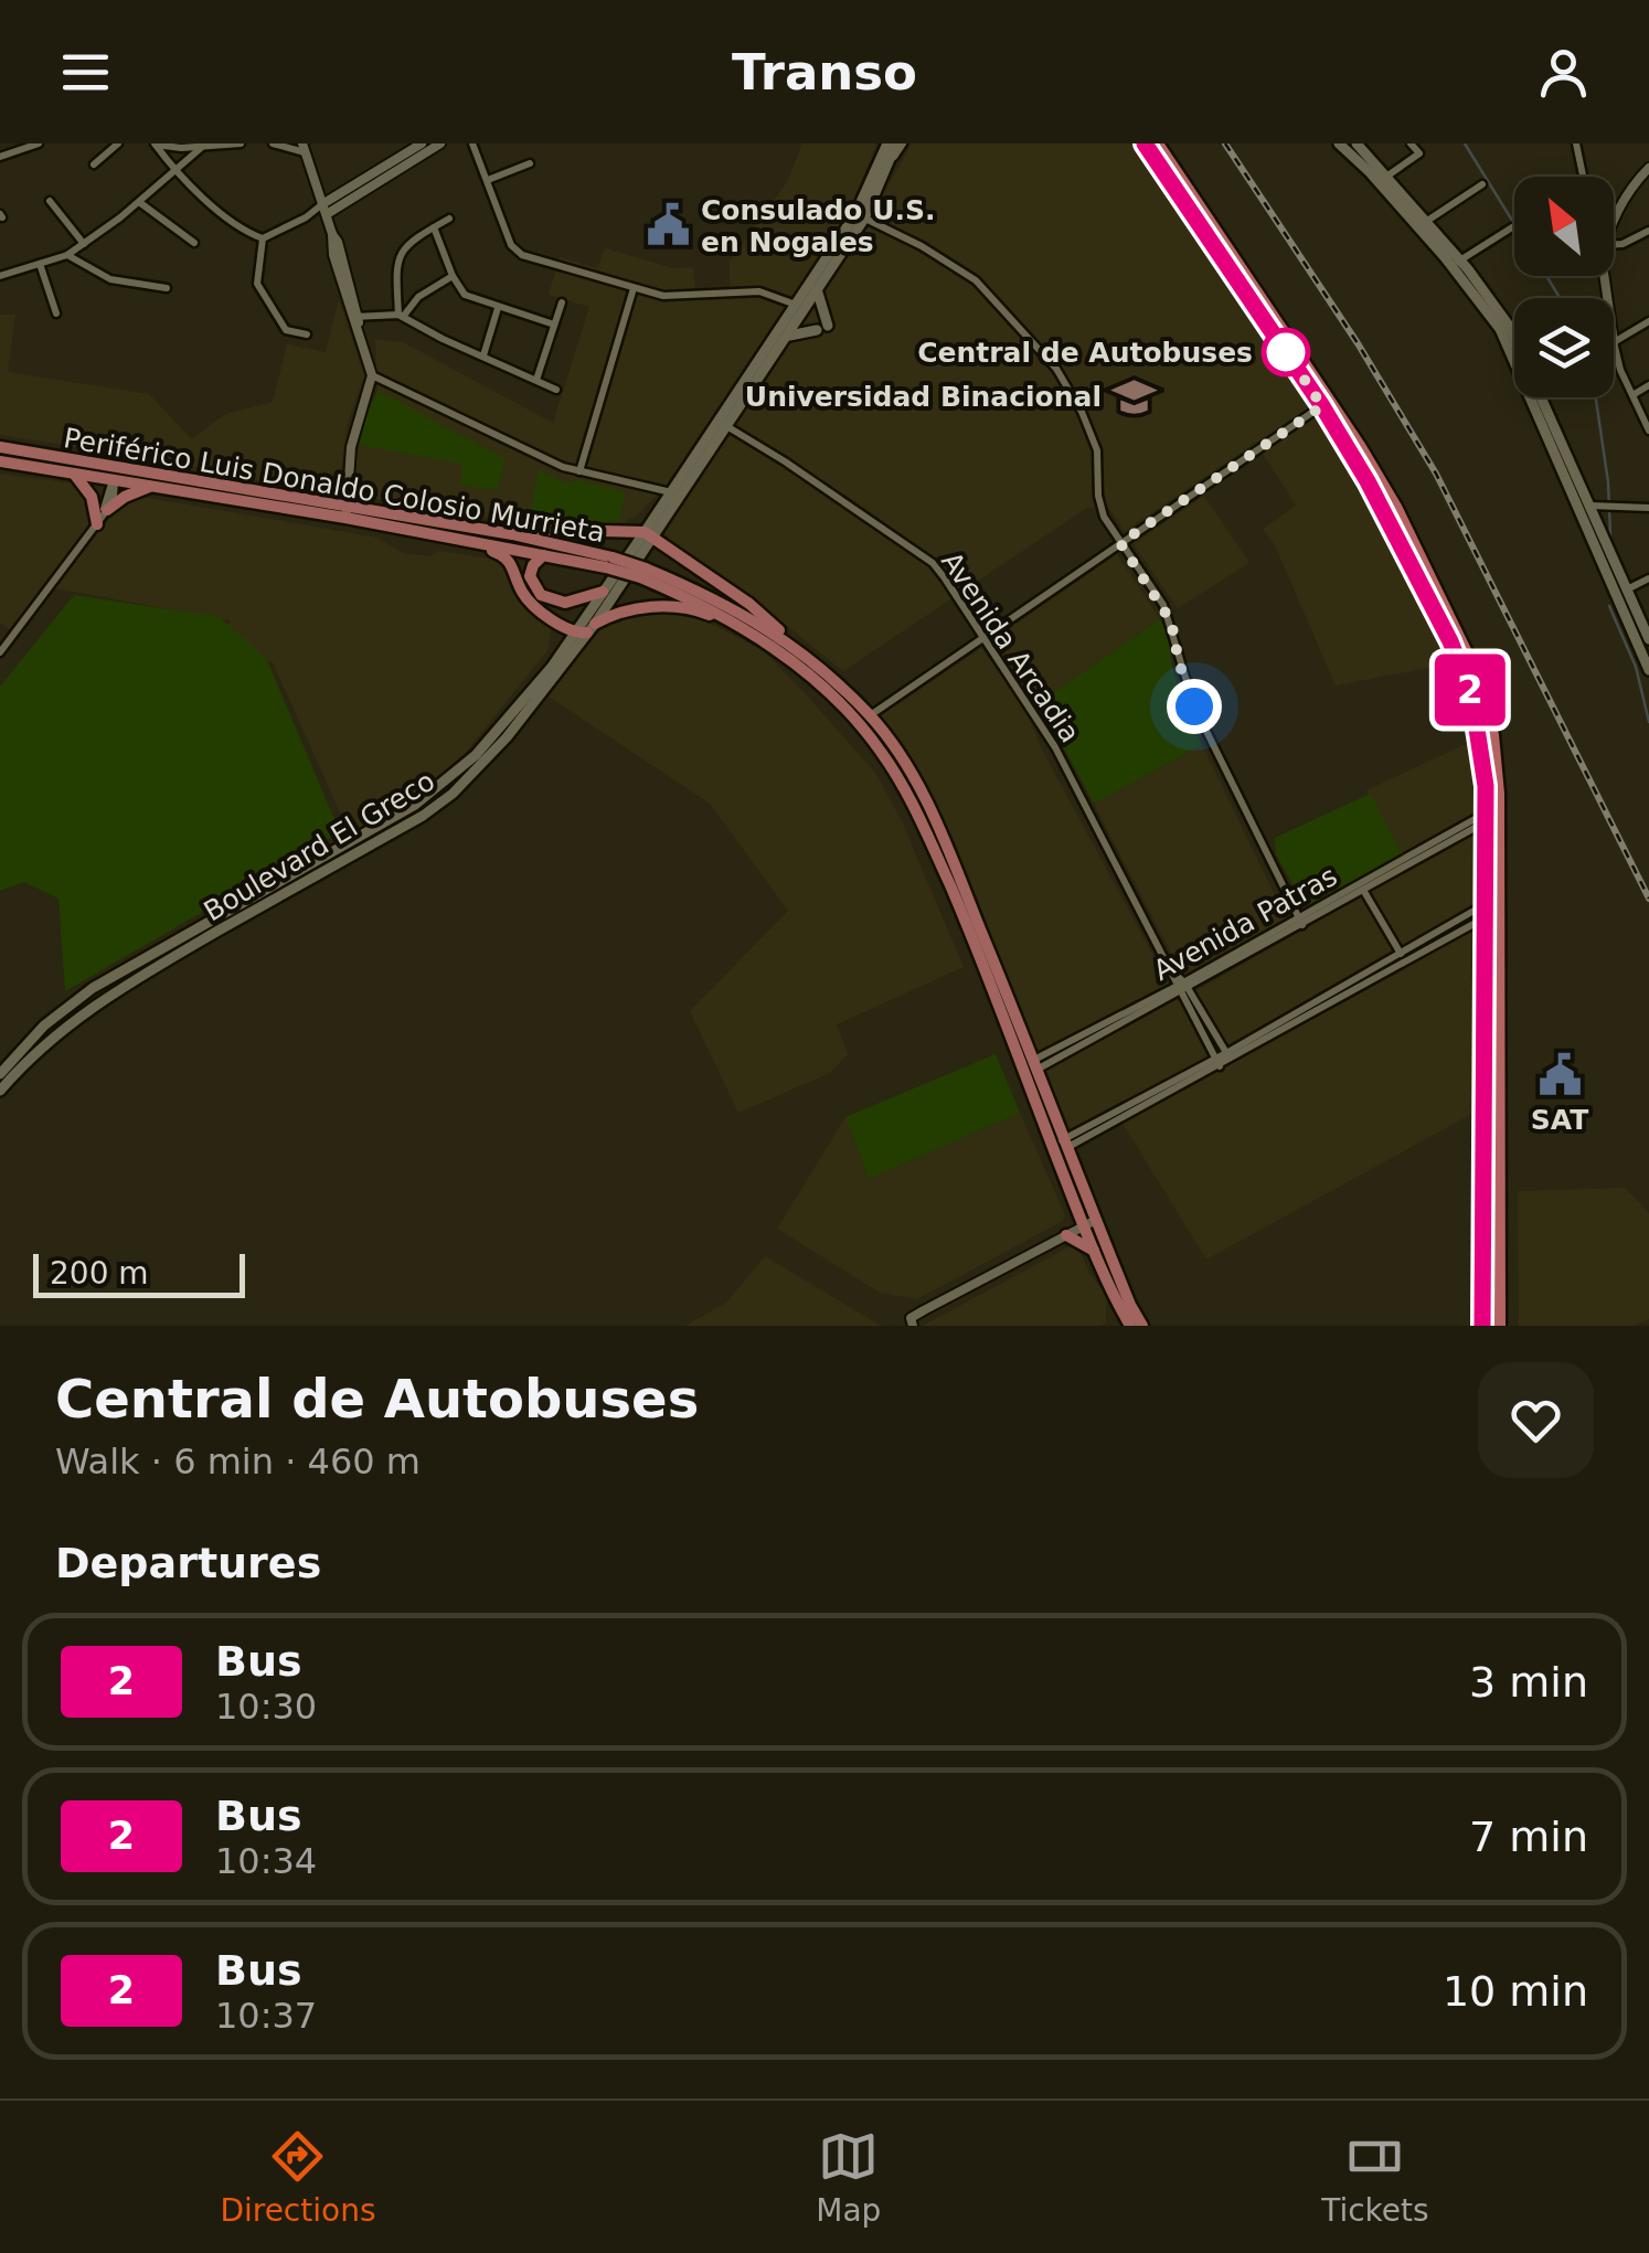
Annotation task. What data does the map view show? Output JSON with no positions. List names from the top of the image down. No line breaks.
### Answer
{"streets":{"main road":["Periférico Luis Donaldo Colosio Murrieta","Boulevard El Greco"],"street":["Avenida Arcadia","Avenida Patras"]},"crossings":[["Periférico Luis Donaldo Colosio Murrieta","Avenida Patras"],["Avenida Arcadia","Boulevard El Greco"],["Avenida Arcadia","Avenida Patras"]],"places":{"public building":["Consulado U.S. en Nogales","SAT"],"other":["Central de Autobuses"],"school or university":["Universidad Binacional"]},"lines":["bus line 2"],"scale_bar":"200 m","north":"top left","page":{"header":"Transo","on_map":"2","scale":"200 m","heading":[["Central de Autobuses","Walk · 6 min · 460 m"],"Departures"],"list":[{"mark":"2","name":"Bus","note":"10:30","value":"3 min"},{"mark":"2","name":"Bus","note":"10:34","value":"7 min"},{"mark":"2","name":"Bus","note":"10:37","value":"10 min"}],"tabs":["Directions","Map","Tickets"]}}
